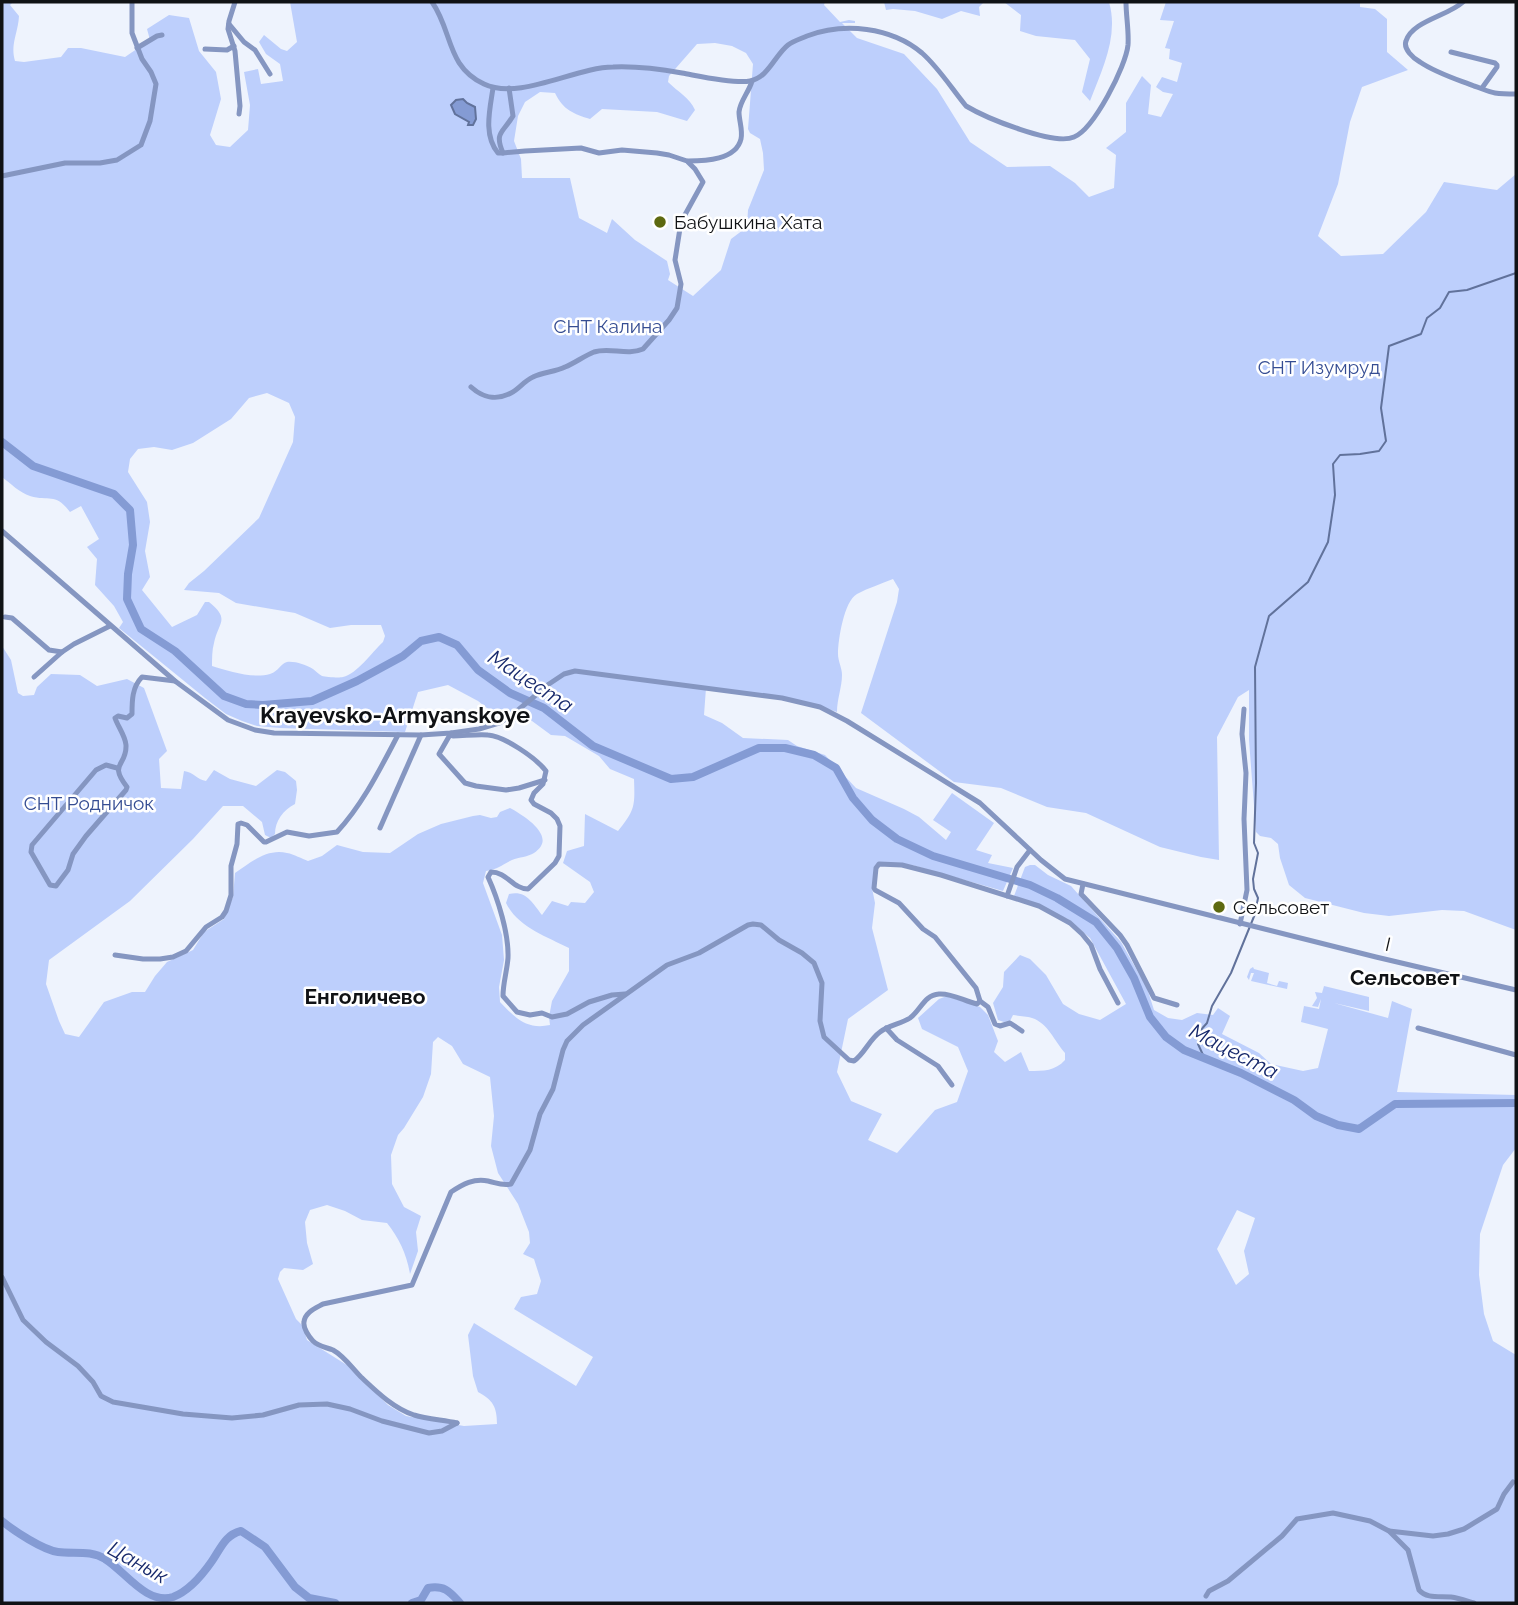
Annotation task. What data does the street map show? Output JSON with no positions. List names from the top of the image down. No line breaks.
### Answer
{"streets":{"street":["I"]},"districts":["Krayevsko-Armyanskoye","Сельсовет","Енголичево"],"water":["Мацеста","Цанык"],"parks":["СНТ Калина","СНТ Изумруд","СНТ Родничок"],"places":["Бабушкина Хата","Сельсовет"]}
